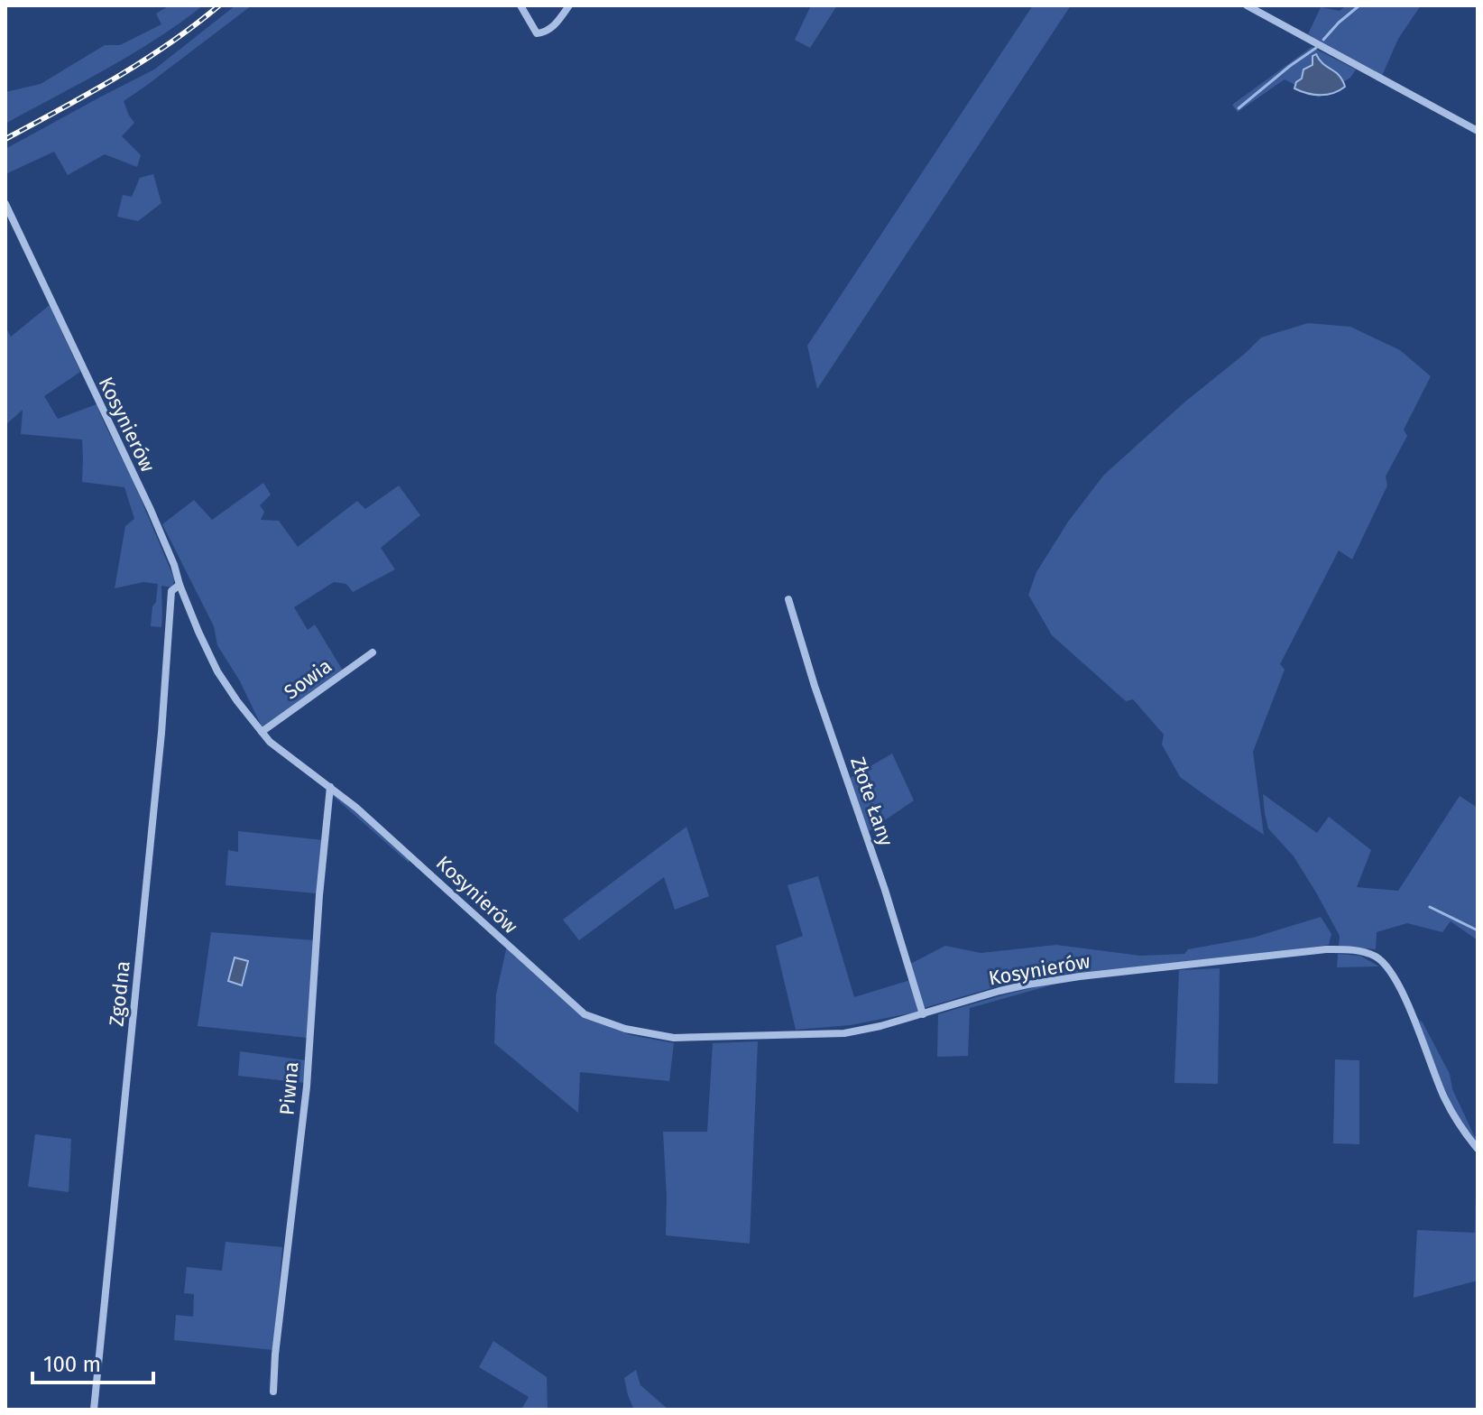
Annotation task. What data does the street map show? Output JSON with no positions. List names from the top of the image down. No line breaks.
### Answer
{"streets":{"street":["Kosynierów","Sowia","Złote Łany","Zgodna","Piwna"]},"crossings":[["Kosynierów","Sowia"],["Kosynierów","Złote Łany"],["Kosynierów","Zgodna"],["Kosynierów","Piwna"]],"scale_bar":"100 m"}
